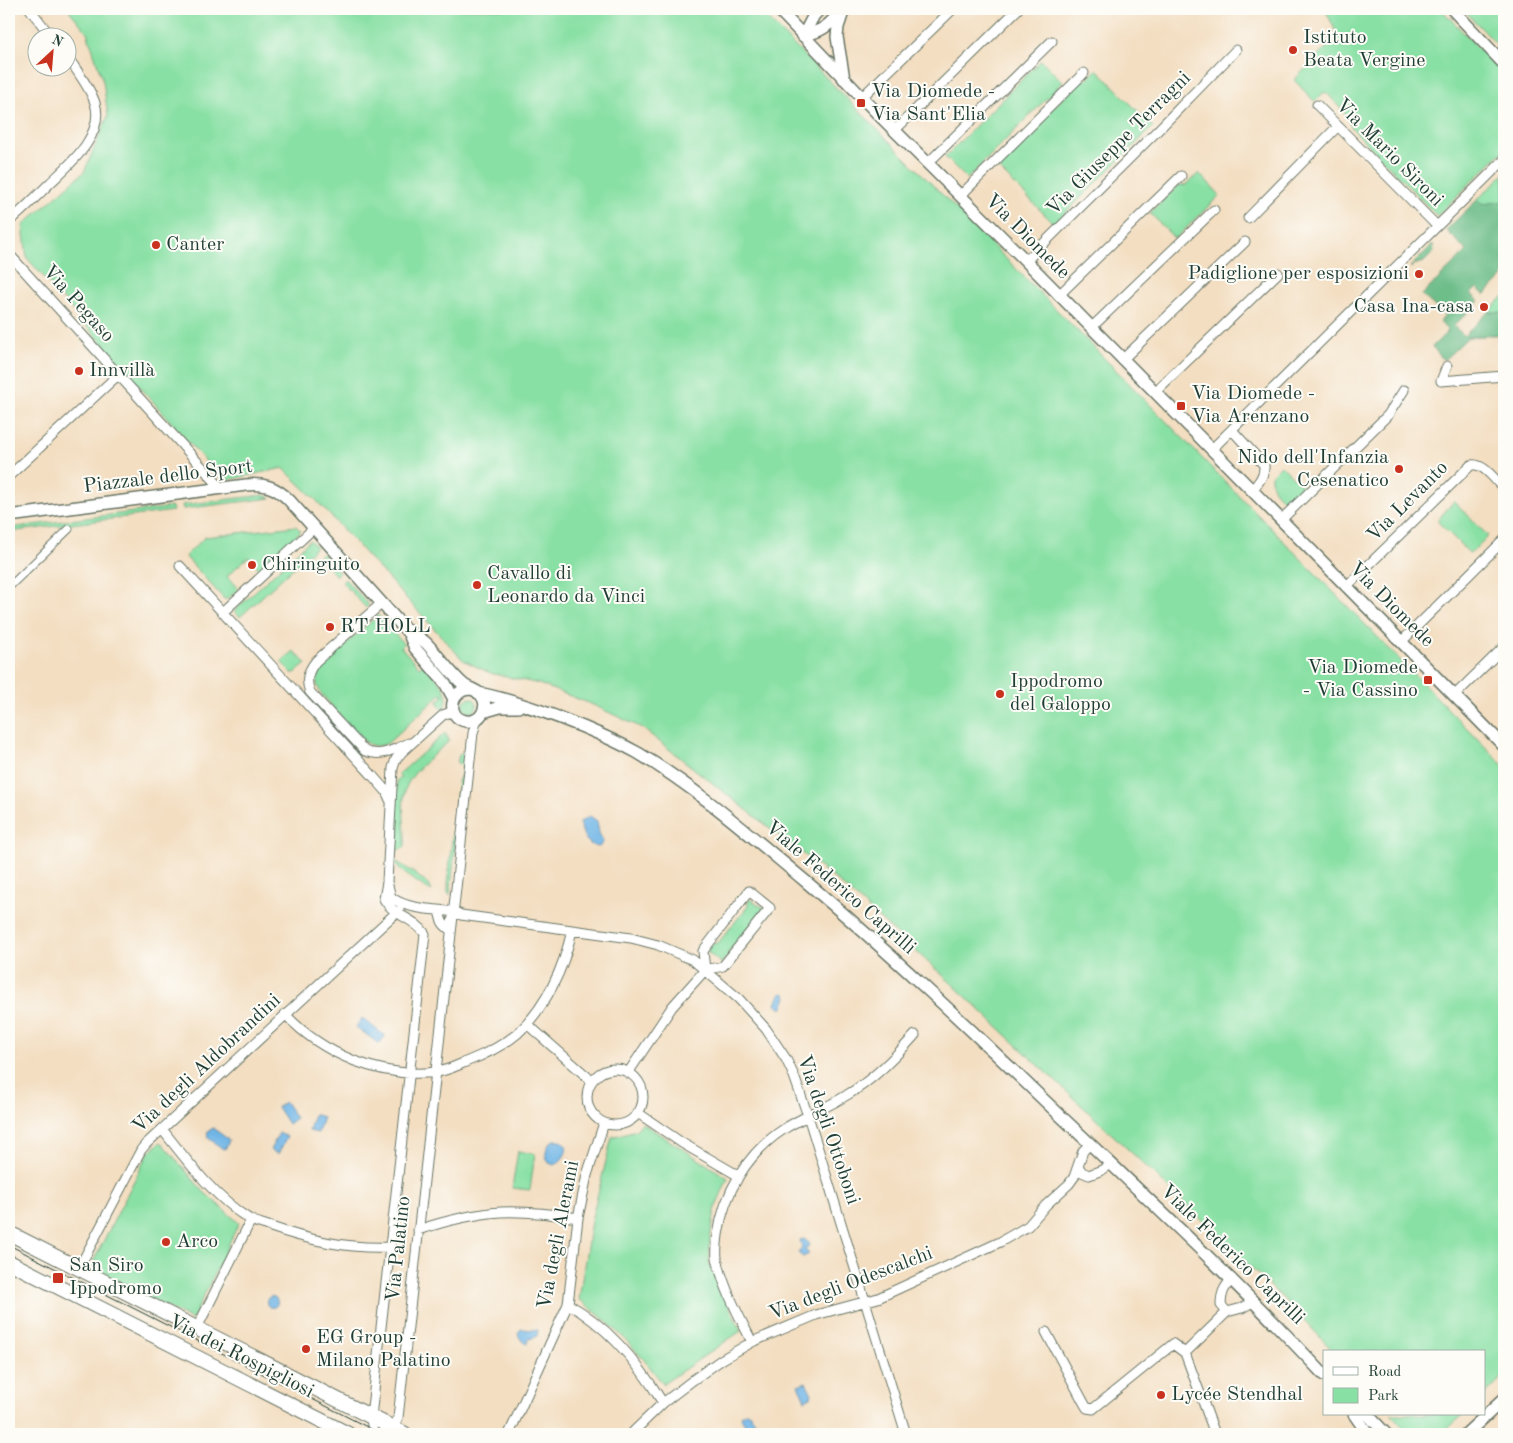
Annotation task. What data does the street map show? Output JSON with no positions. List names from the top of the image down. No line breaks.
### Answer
{"streets":{"main road":["Via dei Rospigliosi"],"street":["Via Giuseppe Terragni","Via Mario Sironi","Via Diomede","Via Pegaso","Piazzale dello Sport","Via Levanto","Viale Federico Caprilli","Via degli Aldobrandini","Via degli Ottoboni","Via degli Alerami","Via Palatino","Via degli Odescalchi"]},"crossings":[["Via Giuseppe Terragni","Via Diomede"],["Via Diomede","Via Levanto"],["Via Pegaso","Piazzale dello Sport"],["Piazzale dello Sport","Viale Federico Caprilli"],["Via degli Aldobrandini","Via Palatino"],["Via degli Aldobrandini","Via dei Rospigliosi"],["Via degli Ottoboni","Via Palatino"],["Via degli Ottoboni","Via degli Odescalchi"],["Via Palatino","Via dei Rospigliosi"]],"places":{"other":["Istituto Beata Vergine","Canter","Padiglione per esposizioni","Casa Ina-casa","Innvillà","Nido dell'Infanzia Cesenatico","Chiringuito","Cavallo di Leonardo da Vinci","RT HOLL","Ippodromo del Galoppo","Arco","EG Group - Milano Palatino","Lycée Stendhal"],"transit":["Via Diomede - Via Sant'Elia","Via Diomede - Via Arenzano","Via Diomede - Via Cassino","San Siro Ippodromo"]},"legend":["Road","Park"],"north":"top right"}
